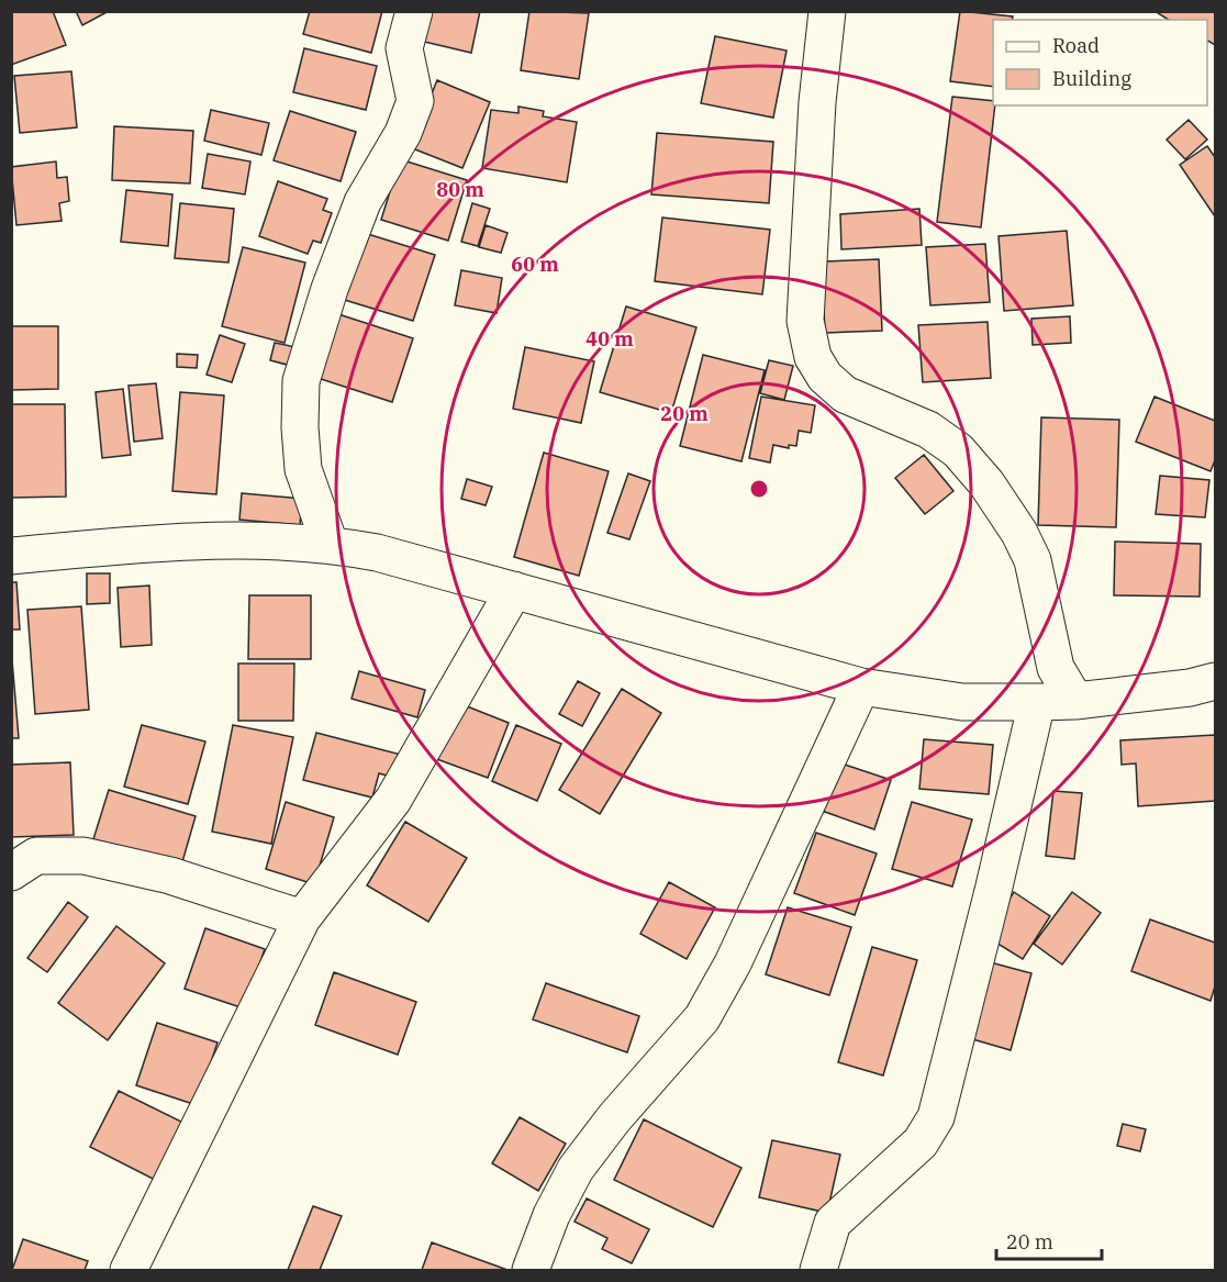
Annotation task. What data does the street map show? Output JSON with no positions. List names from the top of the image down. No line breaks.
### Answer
{"legend":["Road","Building"],"scale_bar":"20 m","rings":["80 m","60 m","40 m","20 m"]}
